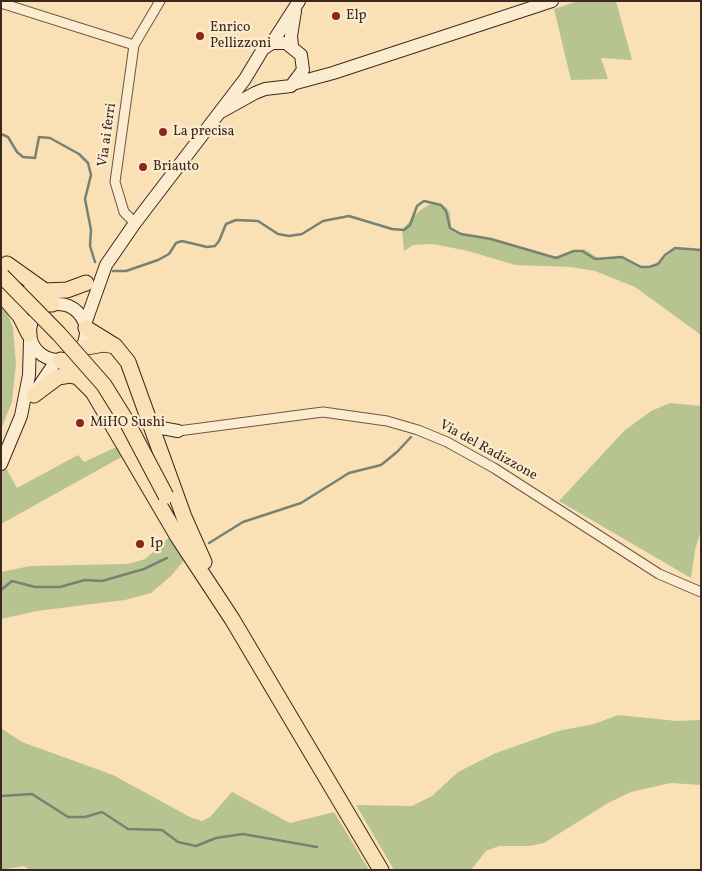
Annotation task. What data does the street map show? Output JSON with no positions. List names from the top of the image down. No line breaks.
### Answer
{"streets":{"street":["Via ai ferri","Via del Radizzone"]},"places":["Elp","Enrico Pellizzoni","La precisa","Briauto","MiHO Sushi","Ip"]}
